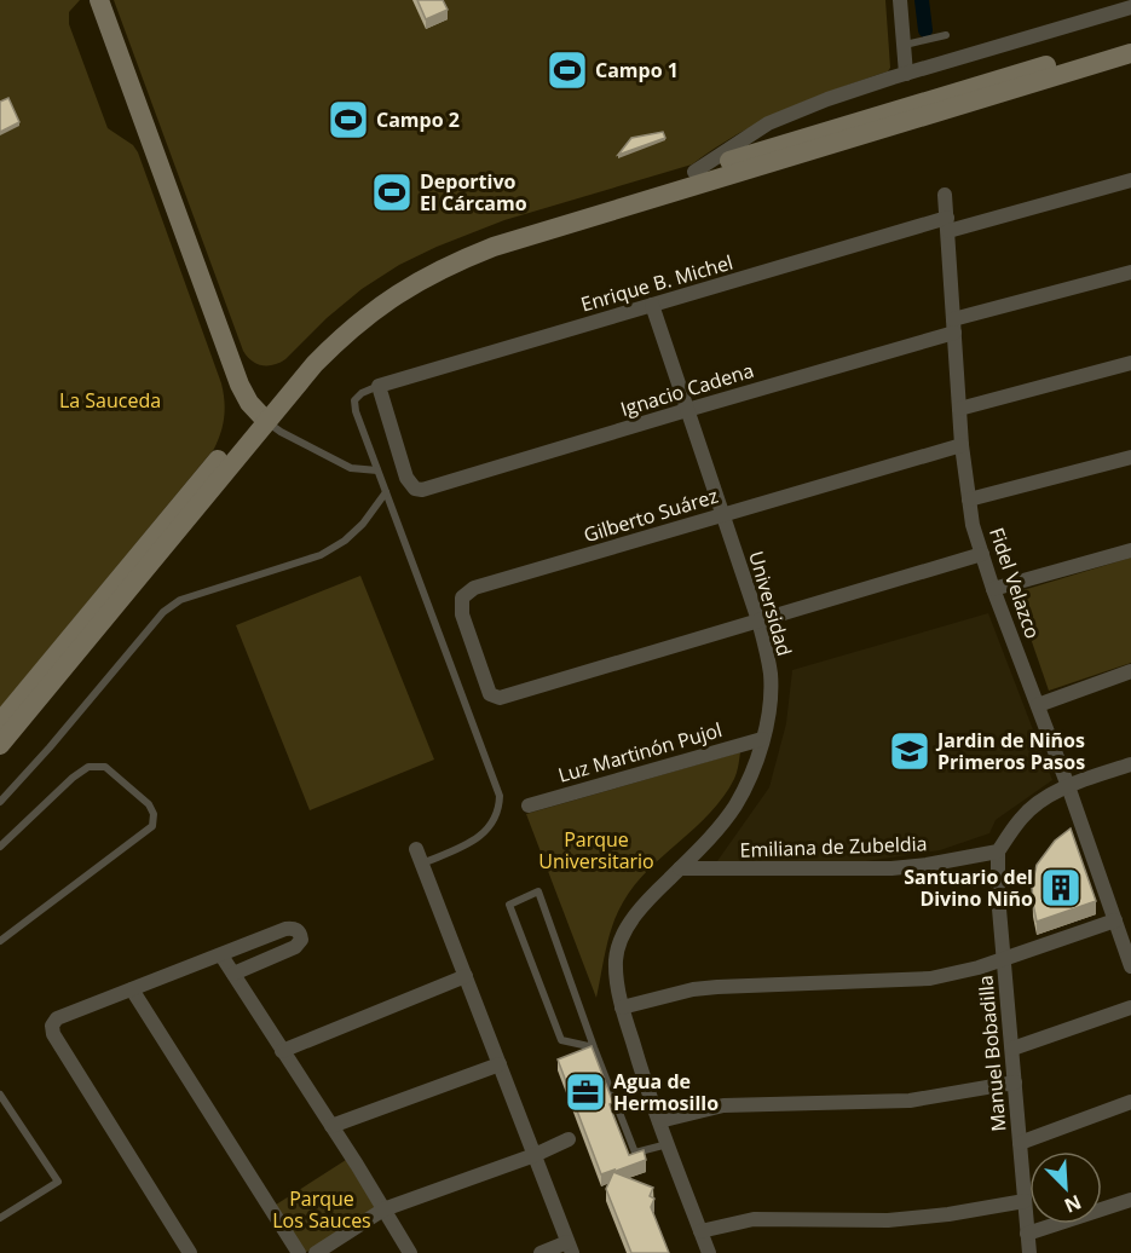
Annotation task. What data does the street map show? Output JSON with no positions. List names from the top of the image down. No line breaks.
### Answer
{"streets":{"street":["Enrique B. Michel","Ignacio Cadena","Gilberto Suárez","Fidel Velazco","Universidad","Luz Martinón Pujol","Emiliana de Zubeldia","Manuel Bobadilla"]},"crossings":[["Enrique B. Michel","Ignacio Cadena"],["Enrique B. Michel","Fidel Velazco"],["Enrique B. Michel","Universidad"],["Ignacio Cadena","Fidel Velazco"],["Ignacio Cadena","Universidad"],["Gilberto Suárez","Fidel Velazco"],["Gilberto Suárez","Universidad"],["Universidad","Luz Martinón Pujol"],["Universidad","Emiliana de Zubeldia"],["Emiliana de Zubeldia","Manuel Bobadilla"]],"parks":["La Sauceda","Parque Universitario","Parque Los Sauces"],"places":{"sports":["Campo 1","Campo 2","Deportivo El Cárcamo"],"school or university":["Jardin de Niños Primeros Pasos"],"building":["Santuario del Divino Niño"],"office":["Agua de Hermosillo"]},"north":"bottom right"}
